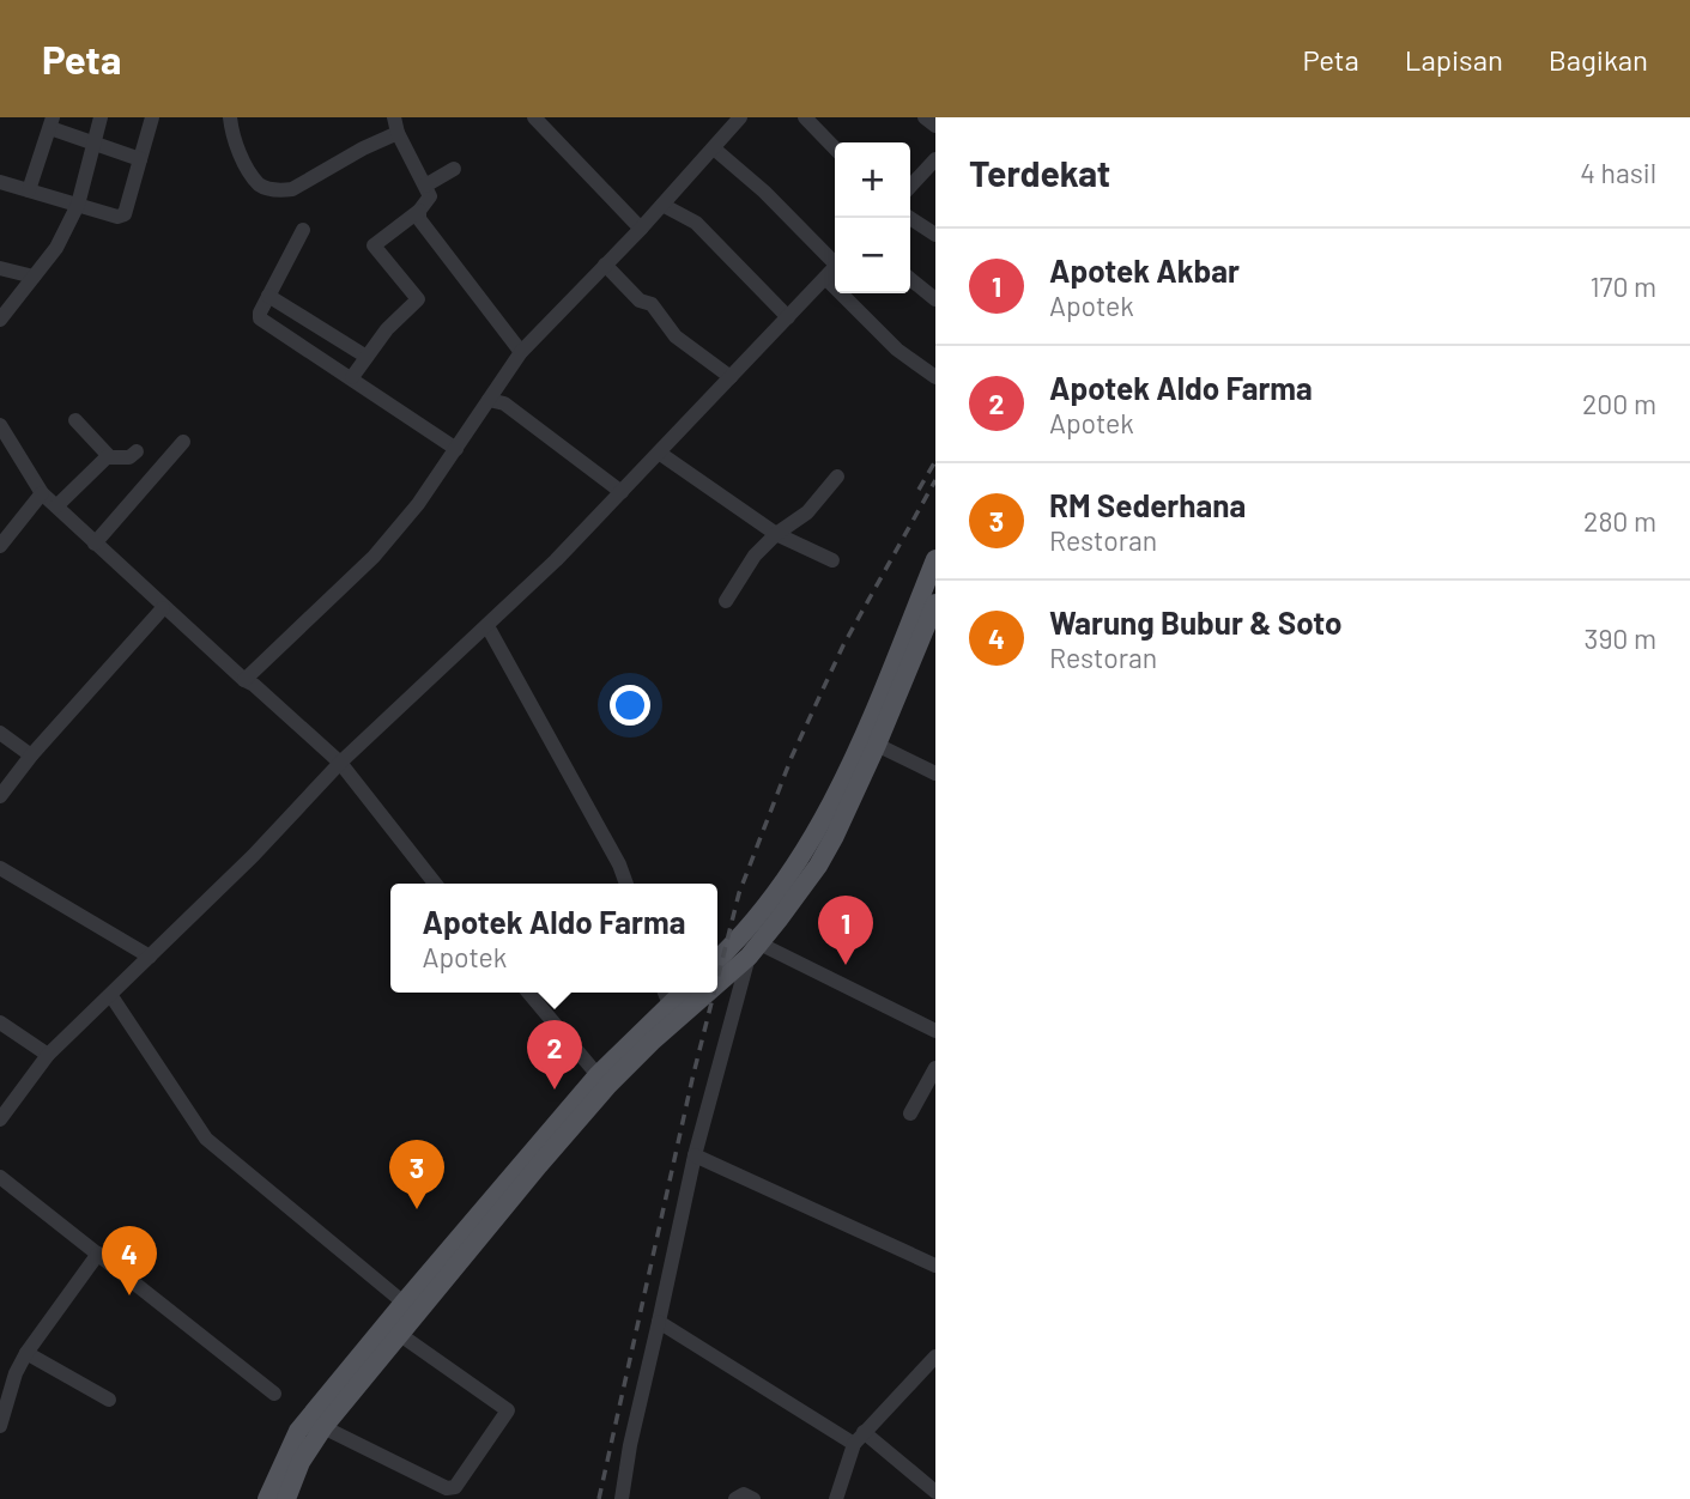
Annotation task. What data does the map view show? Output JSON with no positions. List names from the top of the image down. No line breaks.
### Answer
{"page":{"header":"Peta","nav":["Peta","Lapisan","Bagikan"],"heading":["Terdekat","4 hasil"],"map_buttons":["+","−"],"list":[{"mark":"1","name":"Apotek Akbar","note":"Apotek","value":"170 m"},{"mark":"2","name":"Apotek Aldo Farma","note":"Apotek","value":"200 m"},{"mark":"3","name":"RM Sederhana","note":"Restoran","value":"280 m"},{"mark":"4","name":"Warung Bubur & Soto","note":"Restoran","value":"390 m"}],"popup":["Apotek Aldo Farma","Apotek"],"pins":["1","2","3","4"]}}
